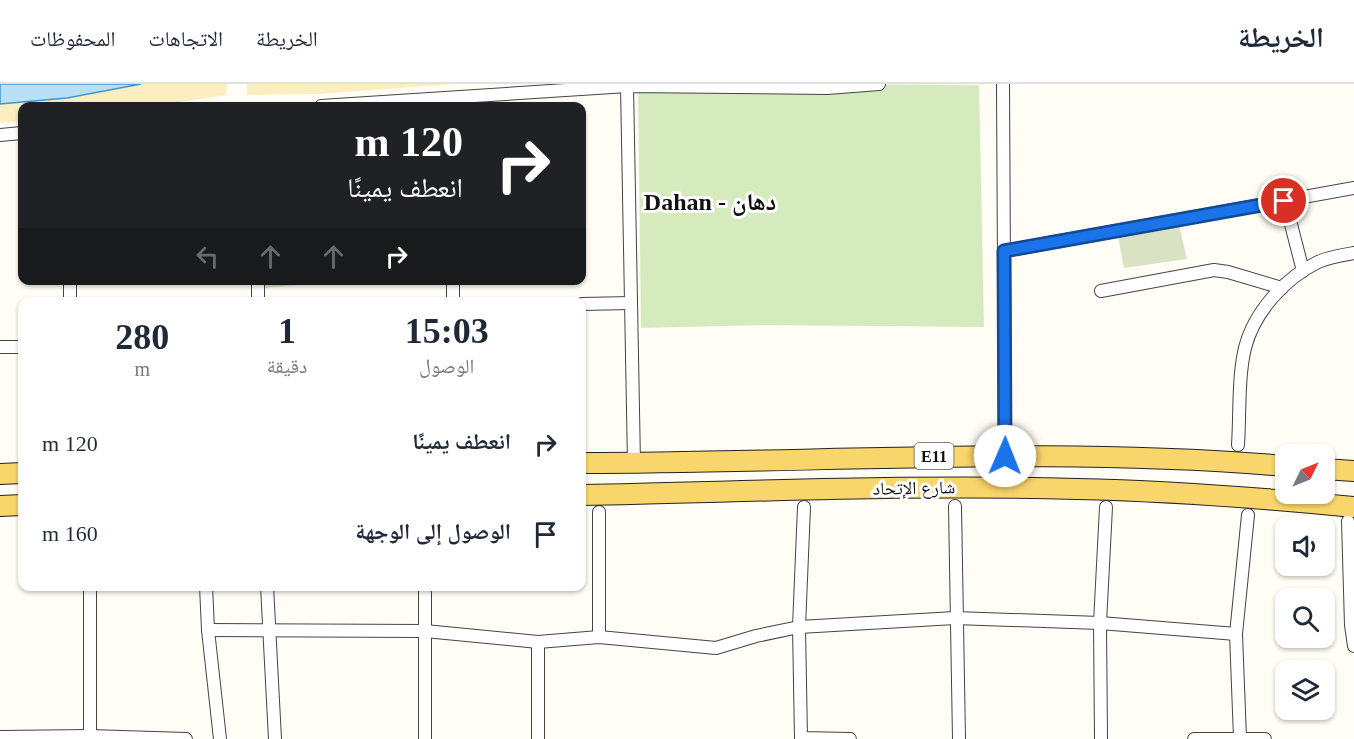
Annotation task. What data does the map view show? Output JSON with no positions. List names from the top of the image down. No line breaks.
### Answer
{"streets":{"main road":["E11","شارع الإتحاد"]},"districts":["Dahan - دهان"],"north":"top right","page":{"header":"الخريطة","nav":["الخريطة","الاتجاهات","المحفوظات"],"turn":["120 m","انعطف يمينًا"],"eta":["15:03","الوصول","1","دقيقة","280","m"],"list":[{"name":"انعطف يمينًا","value":"120 m"},{"name":"الوصول إلى الوجهة","value":"160 m"}]}}
